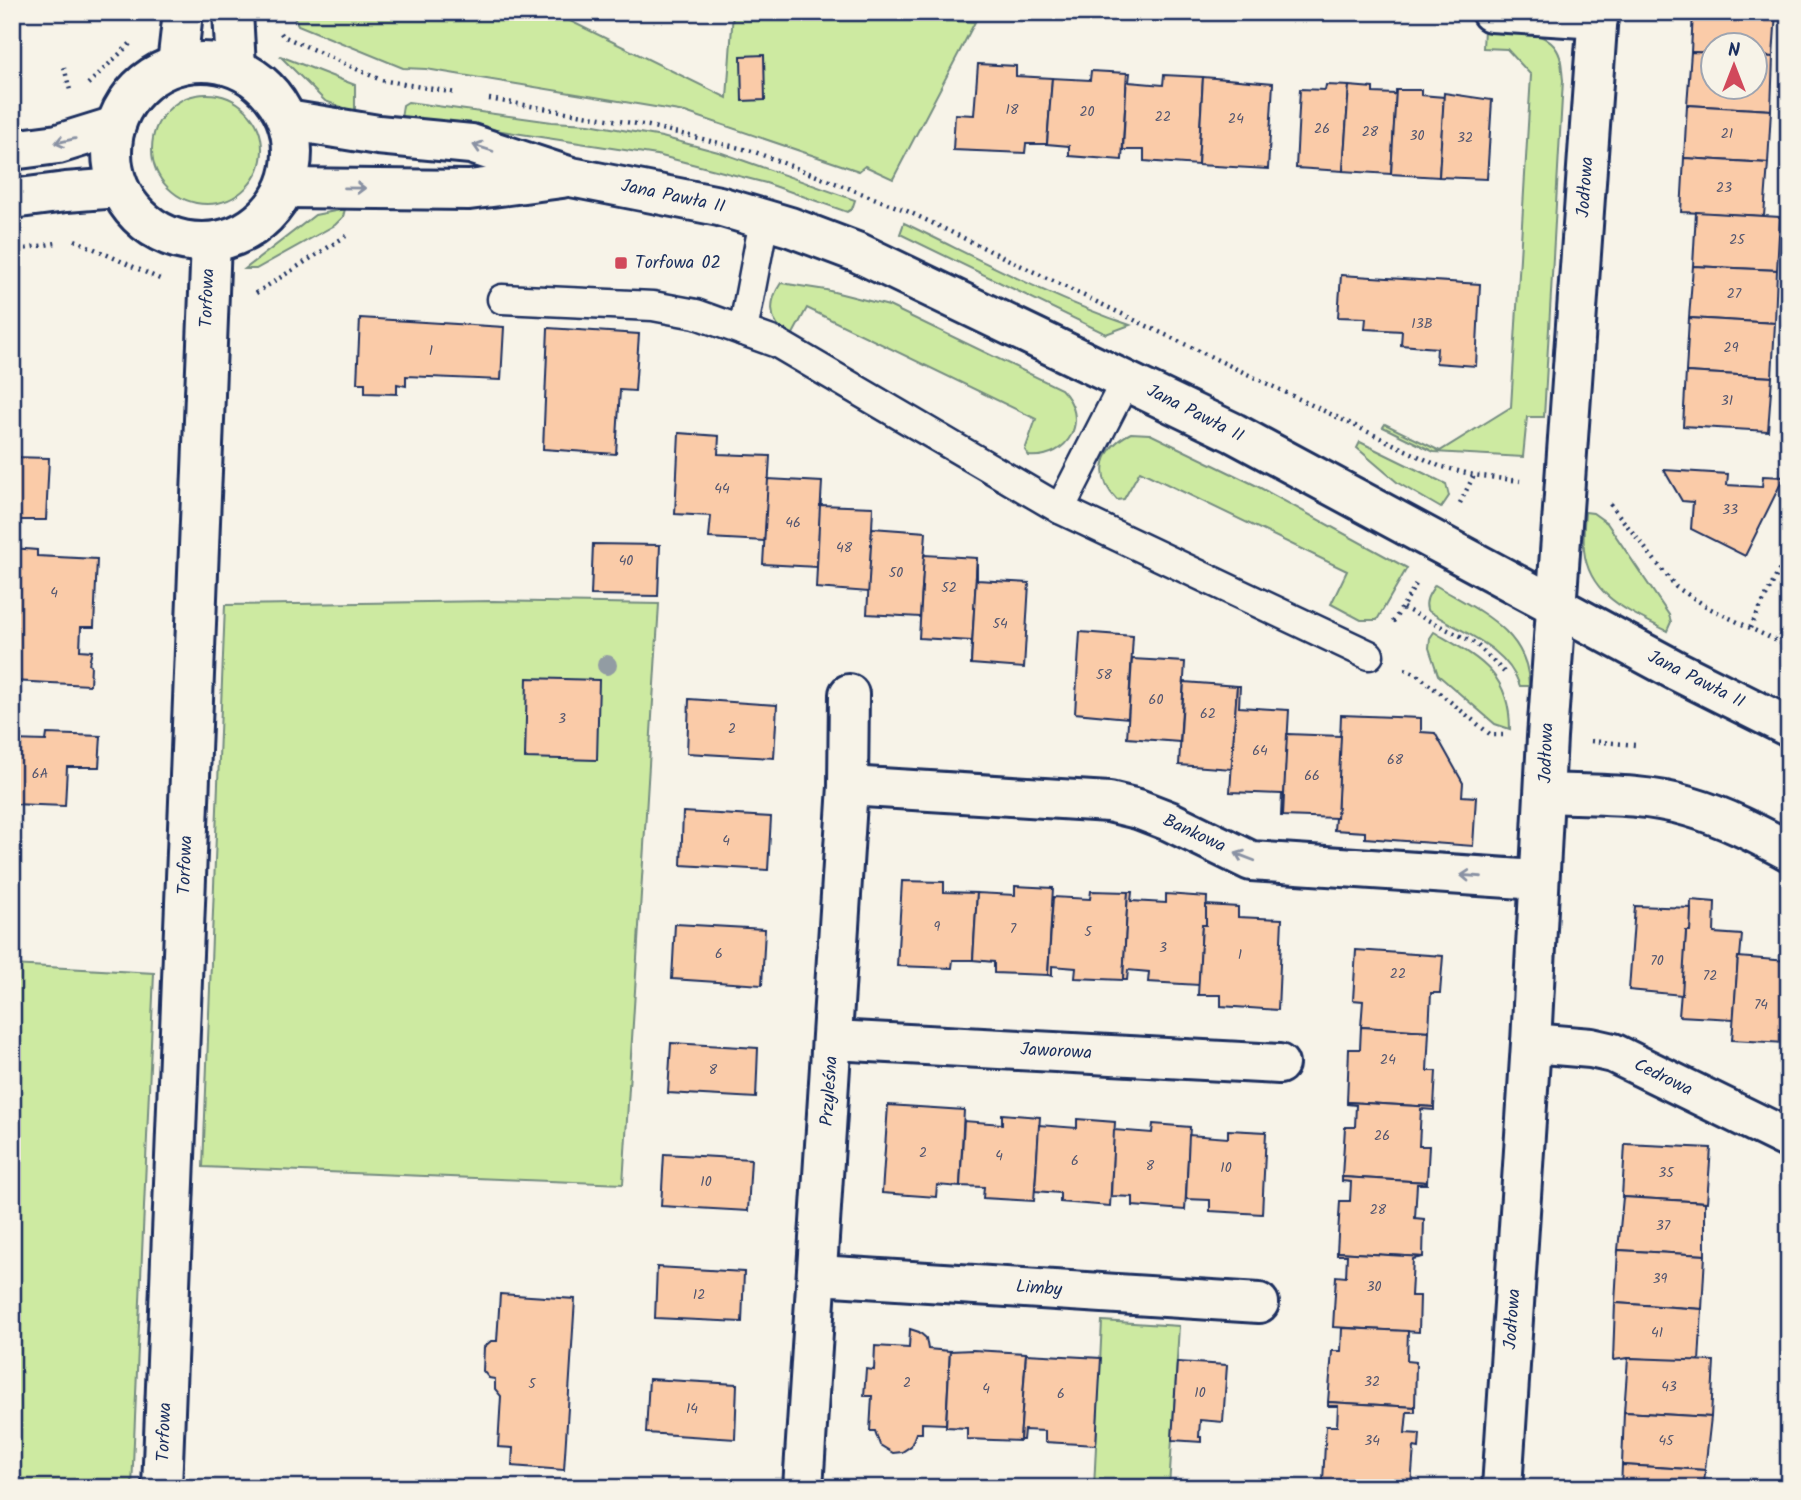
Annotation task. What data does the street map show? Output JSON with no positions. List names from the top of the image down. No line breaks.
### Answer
{"streets":{"street":["Jodłowa","Jana Pawła II","Torfowa","Bankowa","Jaworowa","Cedrowa","Przyleśna","Limby"]},"crossings":[["Jodłowa","Jana Pawła II"],["Jodłowa","Bankowa"],["Jodłowa","Cedrowa"],["Jana Pawła II","Torfowa"],["Bankowa","Przyleśna"],["Jaworowa","Przyleśna"],["Przyleśna","Limby"]],"one_way":["Bankowa"],"places":{"transit":["Torfowa 02"]},"house_numbers":["18","20","22","24","26","28","21","30","32","23","25","27","13B","29","1","31","44","33","46","48","40","50","52","4","54","58","60","62","3","2","64","68","6A","66","4","9","7","5","3","6","1","70","22","72","74","24","8","26","2","4","6","8","10","35","10","28","37","39","30","12","41","32","2","5","43","4","10","6","14","34","45"],"north":"top"}
